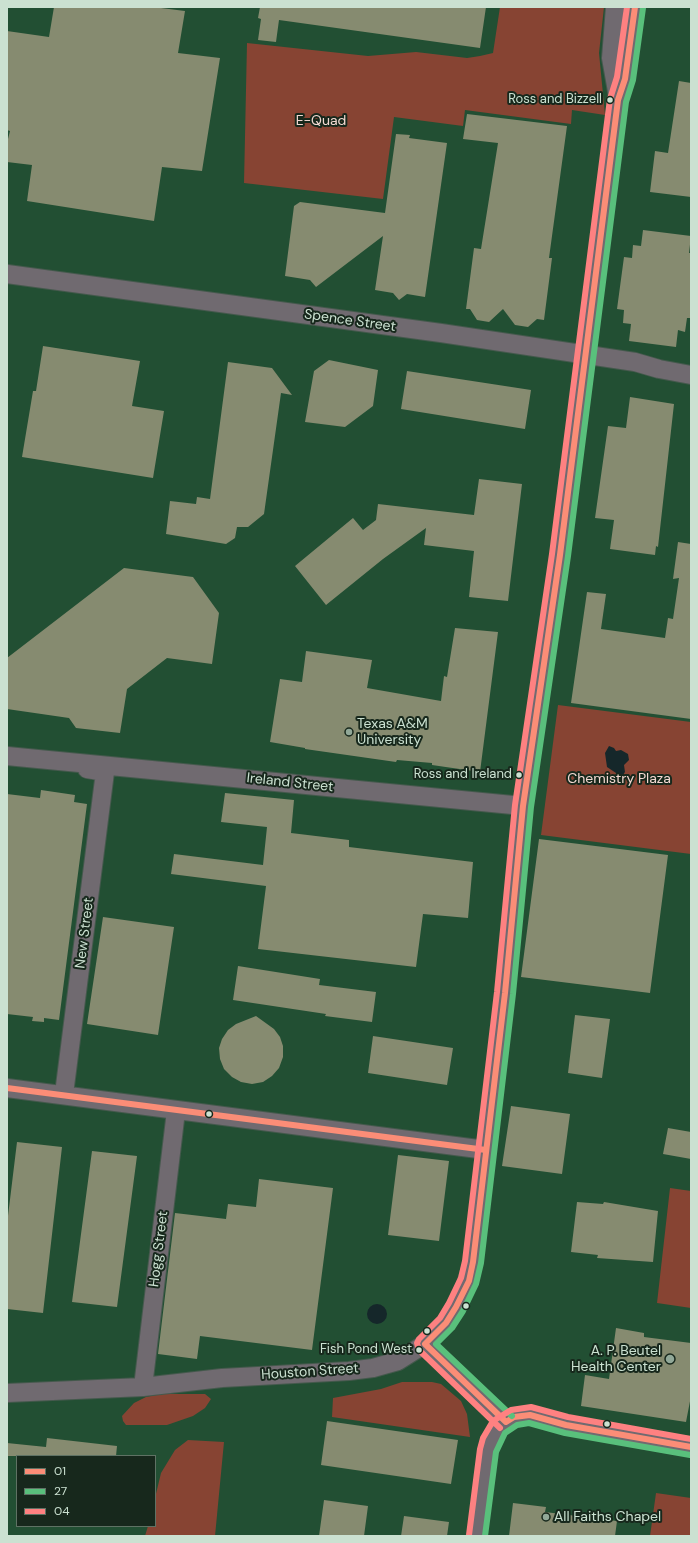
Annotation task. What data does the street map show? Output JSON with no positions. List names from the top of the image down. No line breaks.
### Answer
{"streets":{"street":["Spence Street","Ireland Street","New Street","Hogg Street","Houston Street"]},"crossings":[["Spence Street","Houston Street"],["Ireland Street","New Street"],["Ireland Street","Houston Street"],["Hogg Street","Houston Street"]],"parks":["E-Quad","Chemistry Plaza"],"places":["Ross and Bizzell","Texas A&M University","Ross and Ireland","Fish Pond West","A. P. Beutel Health Center","All Faiths Chapel"],"lines":["transit line 01","transit line 04","transit line 27"],"legend":["01","27","04"]}
